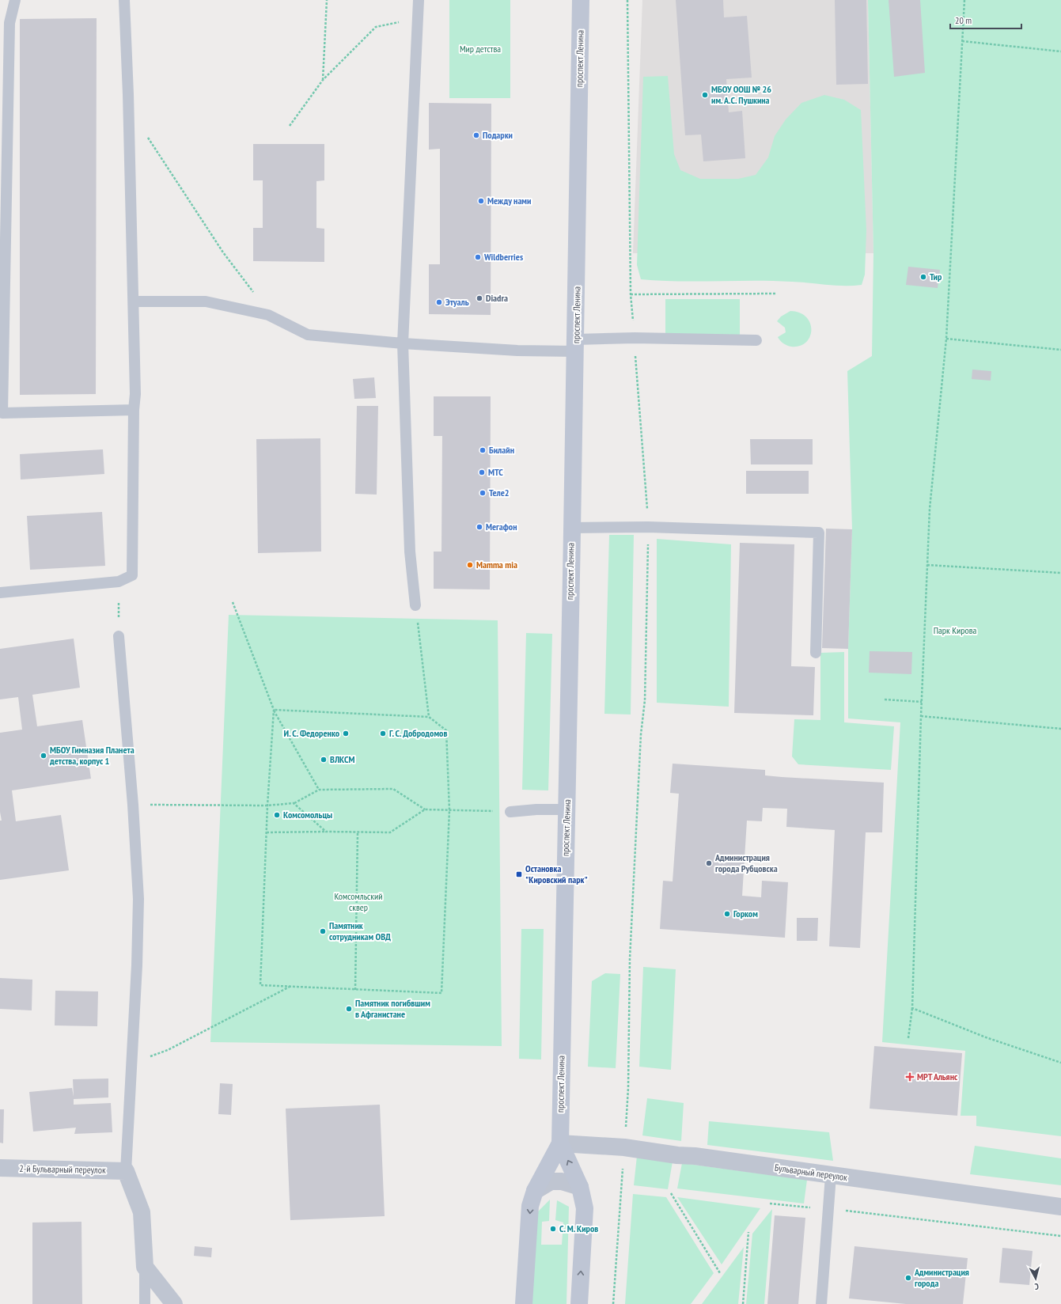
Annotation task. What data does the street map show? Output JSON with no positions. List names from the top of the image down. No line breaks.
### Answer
{"streets":{"main road":["проспект Ленина"],"street":["2-й Бульварный переулок","Бульварный переулок"]},"crossings":[["проспект Ленина","Бульварный переулок"]],"parks":["Мир детства","Парк Кирова","Комсомльский сквер"],"places":{"other":["МБОУ ООШ № 26 им. А.С. Пушкина","Подарки","Между нами","Wildberries","Тир","Diadra","Этуаль","Билайн","МТС","Теле2","Мегафон","Mamma mia","И. С. Федоренко","Г. С. Добродомов","МБОУ Гимназия Планета детства, корпус 1","ВЛКСМ","Комсомольцы","Администрация города Рубцовска","Горком","Памятник сотрудникам ОВД","Памятник погибвшим в Афганистане","С. М. Киров","Администрация города"],"transit":["Остановка \"Кировский парк\""],"health":["МРТ Альянс"]},"scale_bar":"20 m","north":"bottom"}
